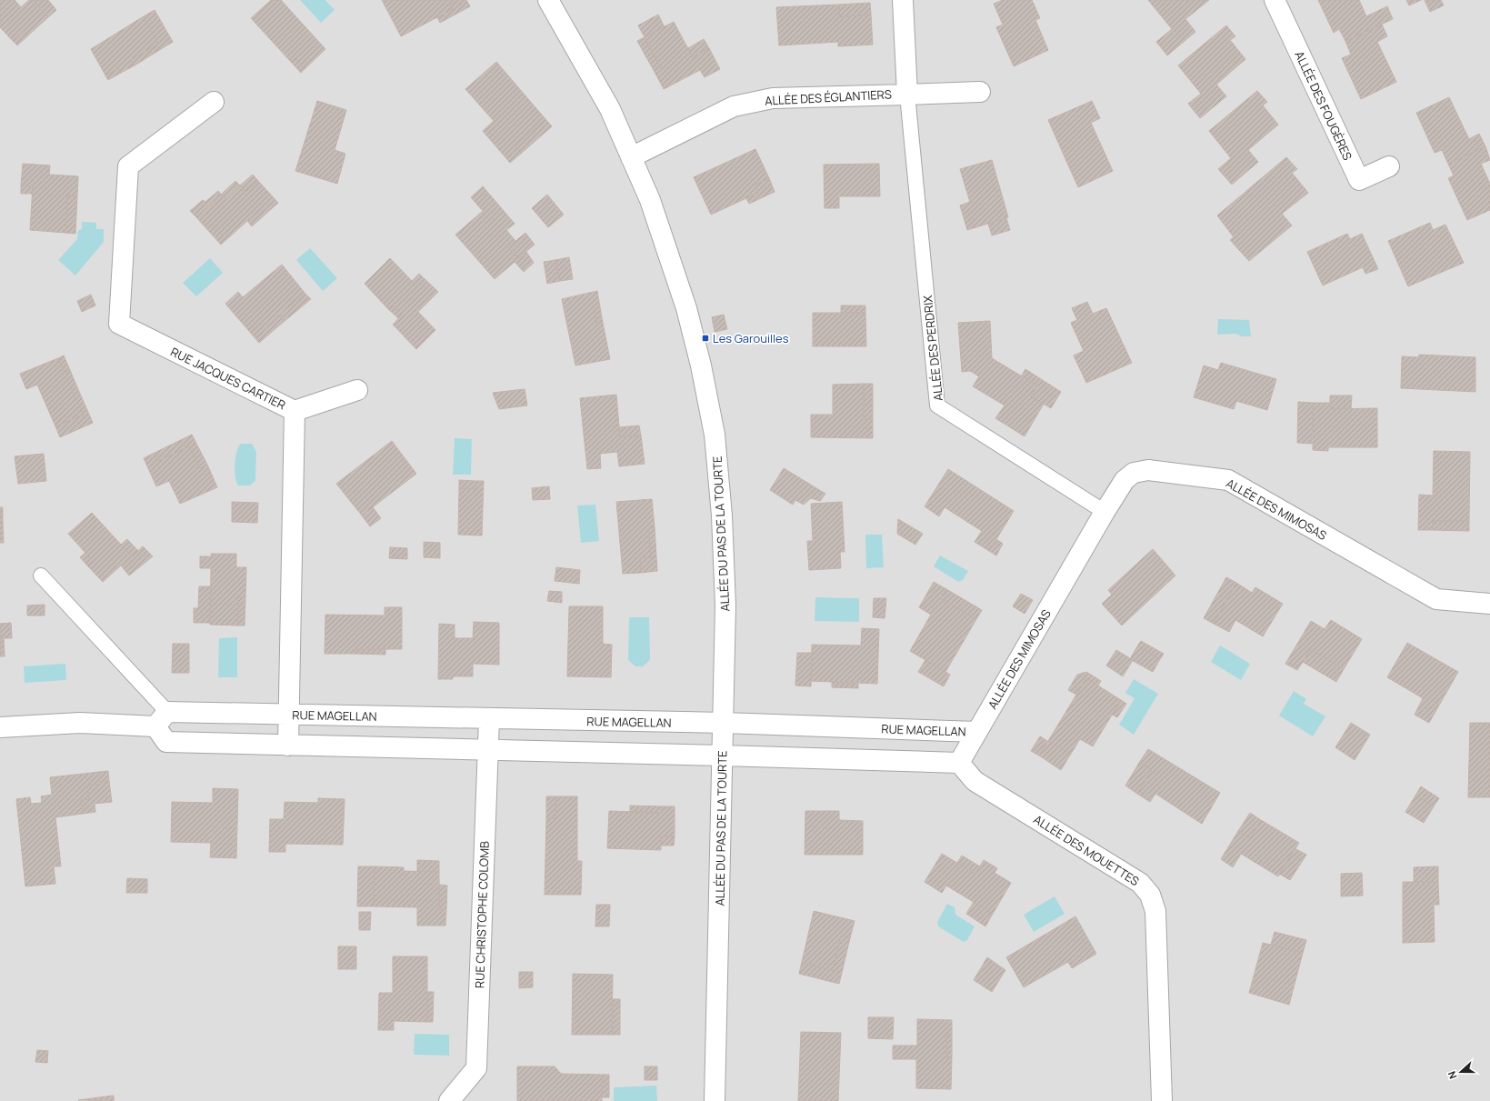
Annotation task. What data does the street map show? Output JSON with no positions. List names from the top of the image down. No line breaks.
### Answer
{"streets":{"street":["ALLÉE DES ÉGLANTIERS","ALLÉE DES FOUGÈRES","RUE JACQUES CARTIER","ALLÉE DES MIMOSAS","ALLÉE DU PAS DE LA TOURTE","RUE MAGELLAN","ALLÉE DES MOUETTES","RUE CHRISTOPHE COLOMB"],"lane":["ALLÉE DES PERDRIX"]},"crossings":[["ALLÉE DES ÉGLANTIERS","ALLÉE DES PERDRIX"],["ALLÉE DES ÉGLANTIERS","ALLÉE DU PAS DE LA TOURTE"],["ALLÉE DES PERDRIX","ALLÉE DES MIMOSAS"],["RUE JACQUES CARTIER","RUE MAGELLAN"],["ALLÉE DES MIMOSAS","RUE MAGELLAN"],["ALLÉE DU PAS DE LA TOURTE","RUE MAGELLAN"],["RUE MAGELLAN","ALLÉE DES MOUETTES"],["RUE MAGELLAN","RUE CHRISTOPHE COLOMB"]],"places":{"transit":["Les Garouilles"]},"north":"left"}
